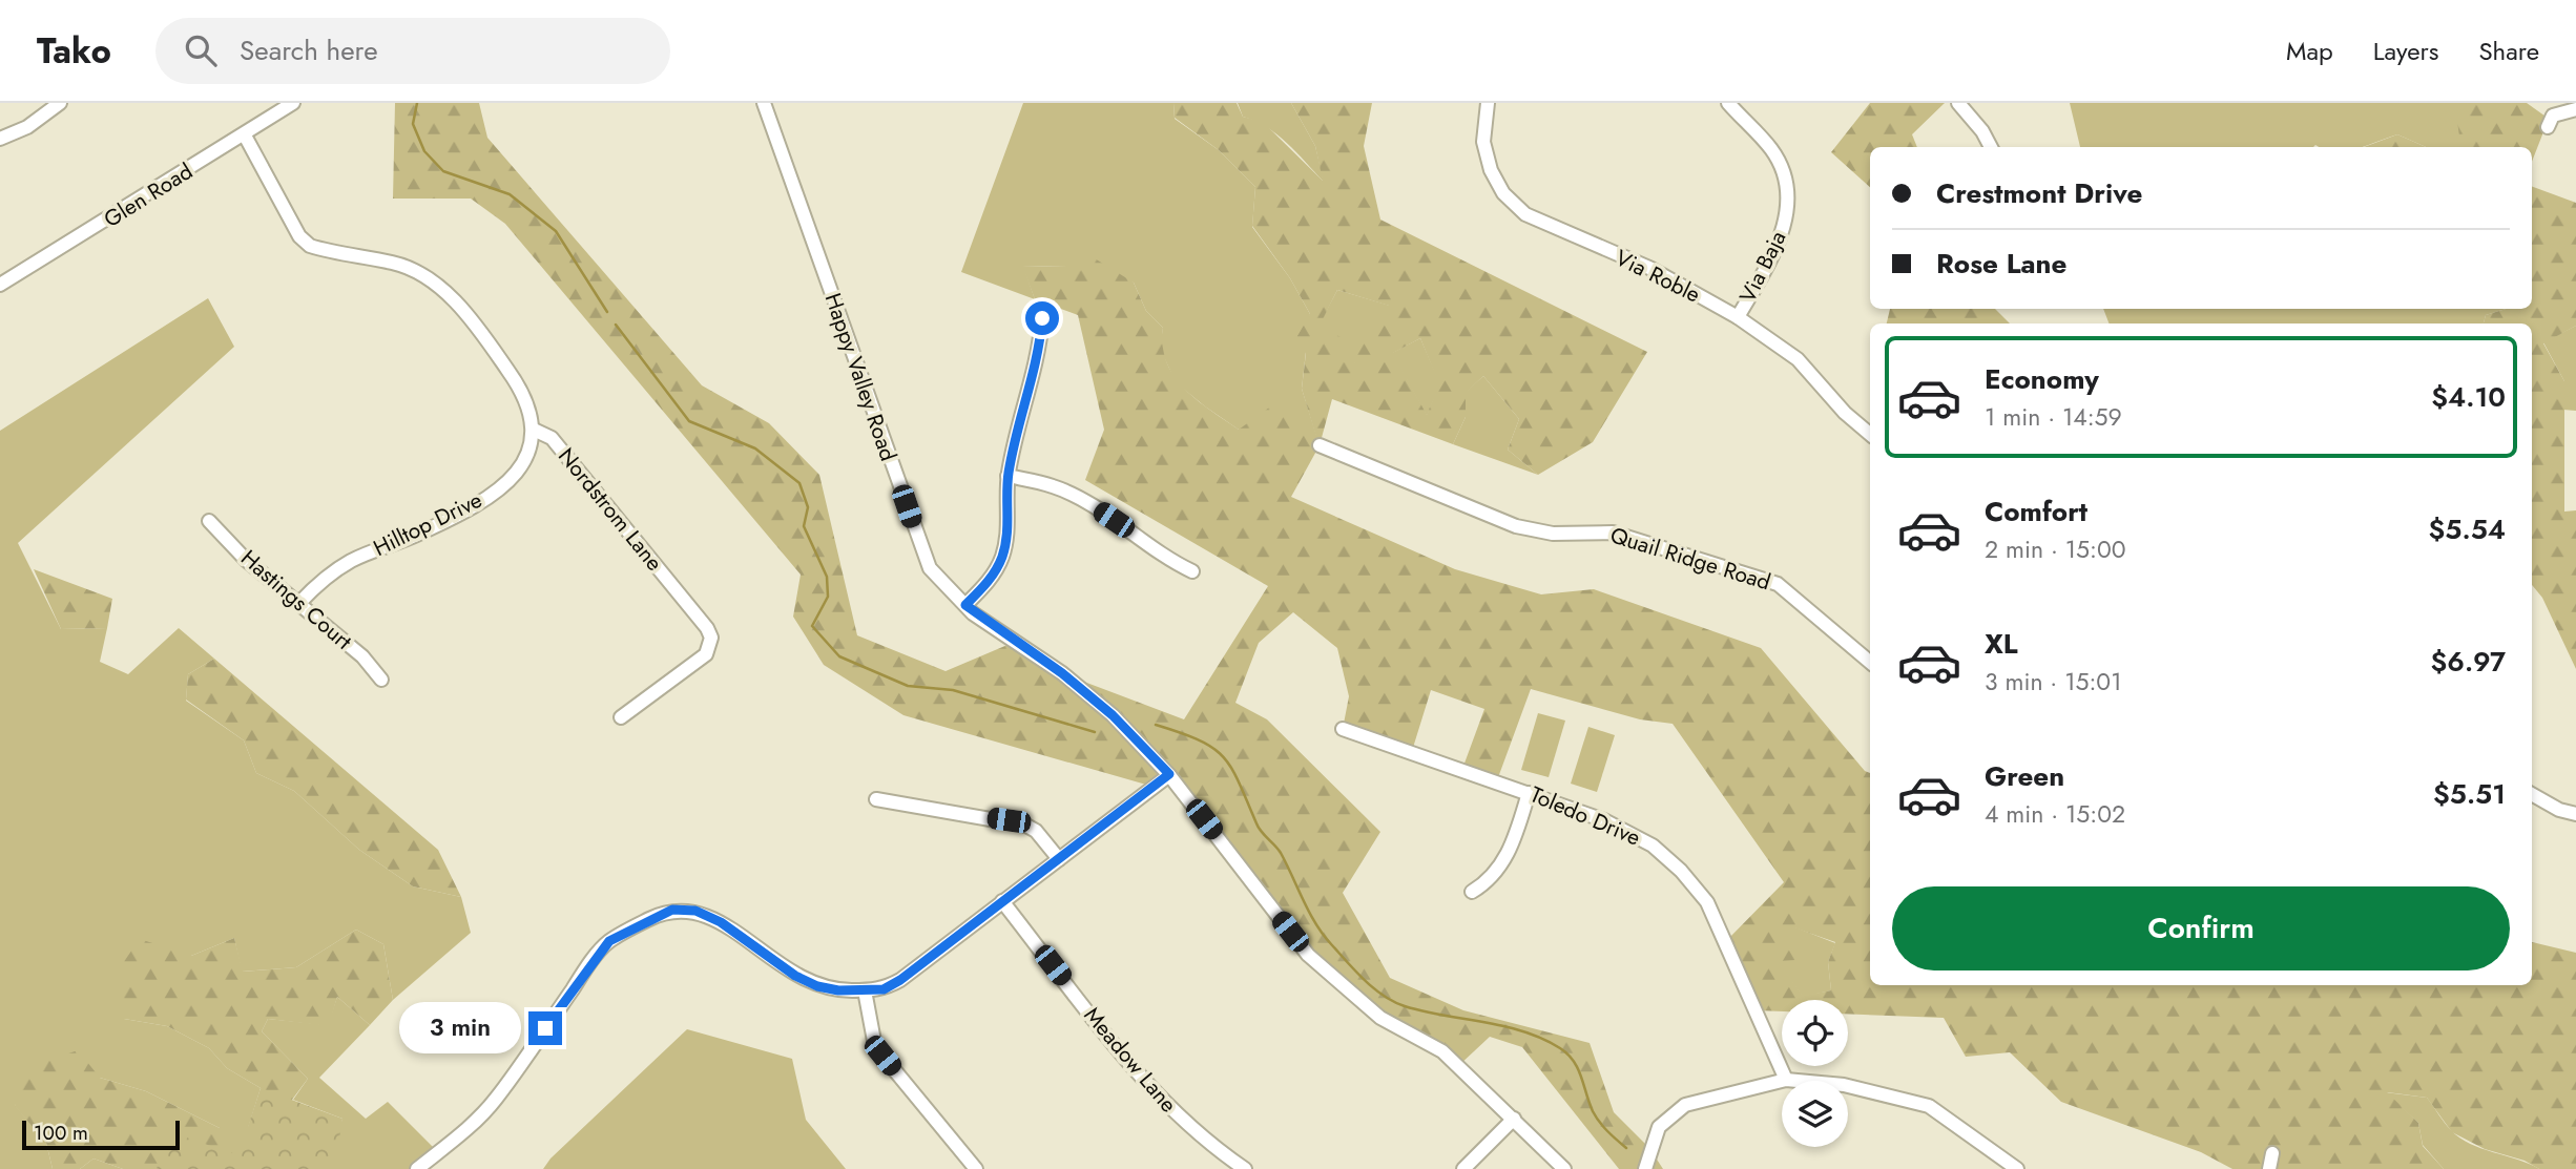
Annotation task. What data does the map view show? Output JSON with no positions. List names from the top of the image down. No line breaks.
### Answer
{"streets":{"street":["Glen Road","Via Baja","Via Roble","Happy Valley Road","Nordstrom Lane","Hilltop Drive","Quail Ridge Road","Hastings Court","Toledo Drive","Meadow Lane"]},"crossings":[["Via Baja","Via Roble"],["Nordstrom Lane","Hilltop Drive"],["Hilltop Drive","Hastings Court"]],"scale_bar":"100 m","page":{"header":"Tako","search":"Search here","nav":["Map","Layers","Share"],"banner":["Crestmont Drive","Rose Lane"],"list":[{"name":"Economy","note":"1 min · 14:59","value":"$4.10"},{"name":"Comfort","note":"2 min · 15:00","value":"$5.54"},{"name":"XL","note":"3 min · 15:01","value":"$6.97"},{"name":"Green","note":"4 min · 15:02","value":"$5.51"}],"buttons":"Confirm","bubble":"3 min","scale":"100 m"}}
